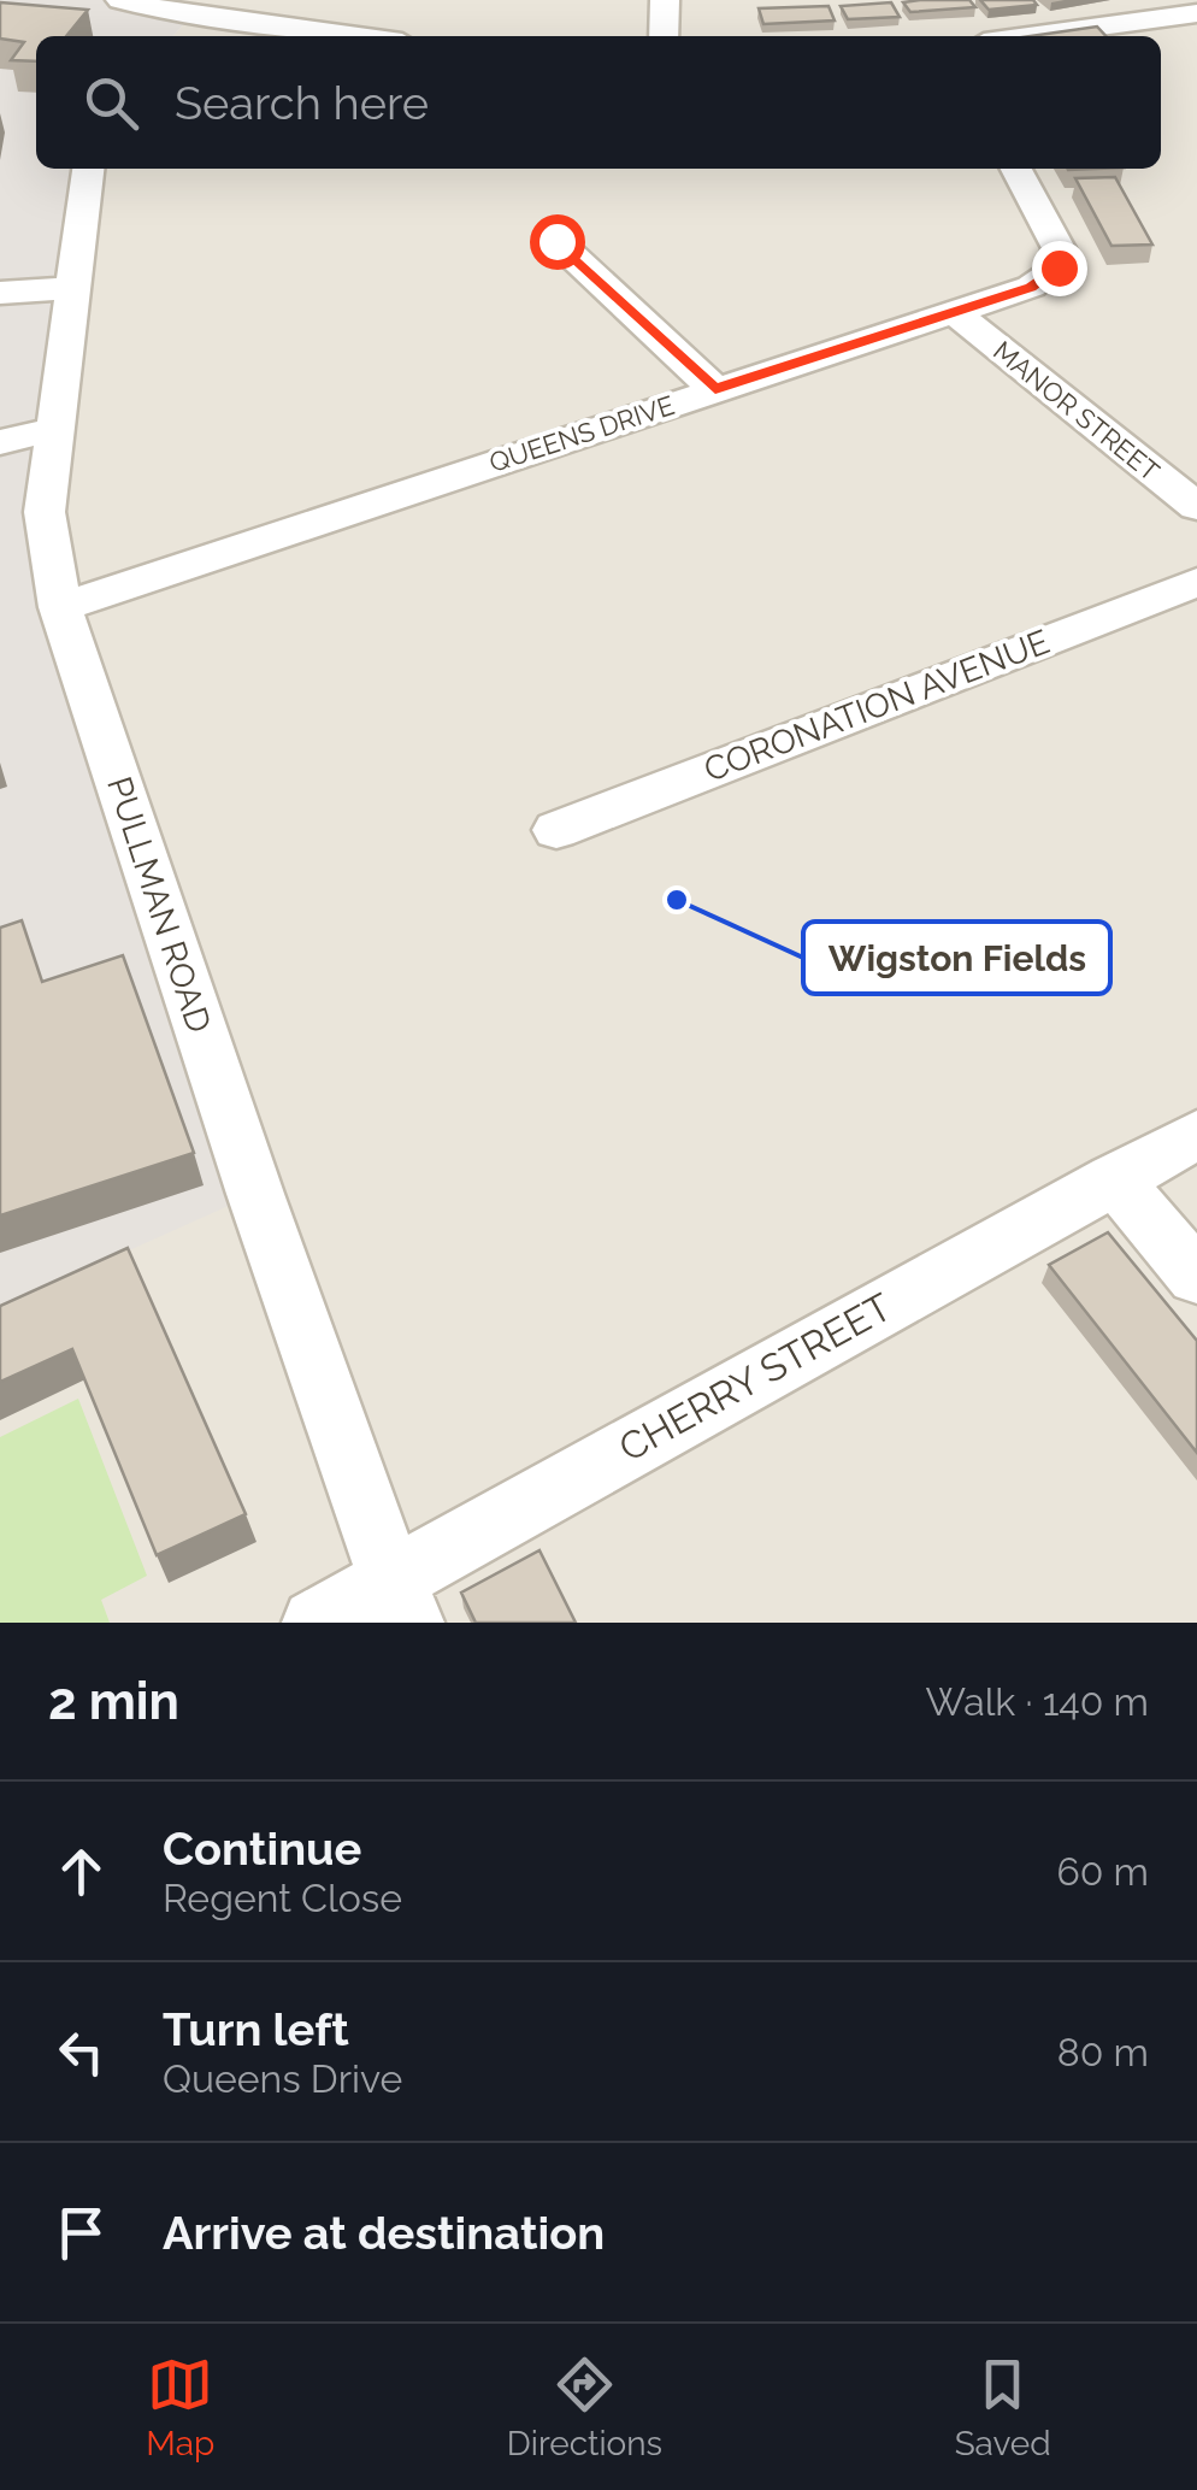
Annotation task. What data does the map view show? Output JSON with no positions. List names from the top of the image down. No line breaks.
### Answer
{"streets":{"street":["MANOR STREET","QUEENS DRIVE","CORONATION AVENUE","PULLMAN ROAD","CHERRY STREET"]},"crossings":[["MANOR STREET","QUEENS DRIVE"],["QUEENS DRIVE","PULLMAN ROAD"],["PULLMAN ROAD","CHERRY STREET"]],"places":["Wigston Fields"],"page":{"search":"Search here","heading":["2 min","Walk · 140 m"],"list":[["Continue","Regent Close","60 m"],["Turn left","Queens Drive","80 m"],"Arrive at destination"],"nav":["Map","Directions","Saved"]}}
